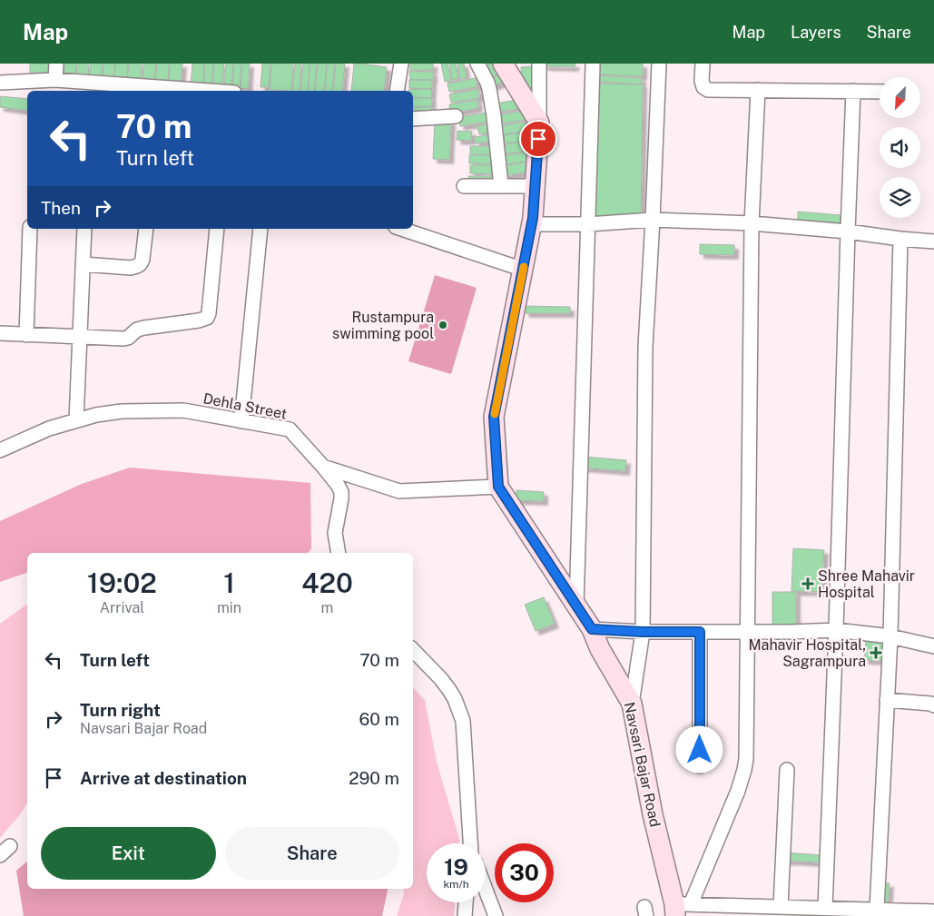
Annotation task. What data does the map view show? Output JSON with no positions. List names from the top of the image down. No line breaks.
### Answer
{"streets":{"main road":["Navsari Bajar Road"],"street":["Dehla Street"]},"places":{"other":["Rustampura swimming pool"],"health":["Shree Mahavir Hospital","Mahavir Hospital, Sagrampura"]},"north":"bottom left","page":{"header":"Map","nav":["Map","Layers","Share"],"turn":["70 m","Turn left"],"then":"Then","eta":["19:02","Arrival","1","min","420","m"],"list":[{"name":"Turn left","value":"70 m"},{"name":"Turn right","note":"Navsari Bajar Road","value":"60 m"},{"name":"Arrive at destination","value":"290 m"}],"buttons":["Exit","Share"],"speed":"19 km/h","limit":"30"}}
